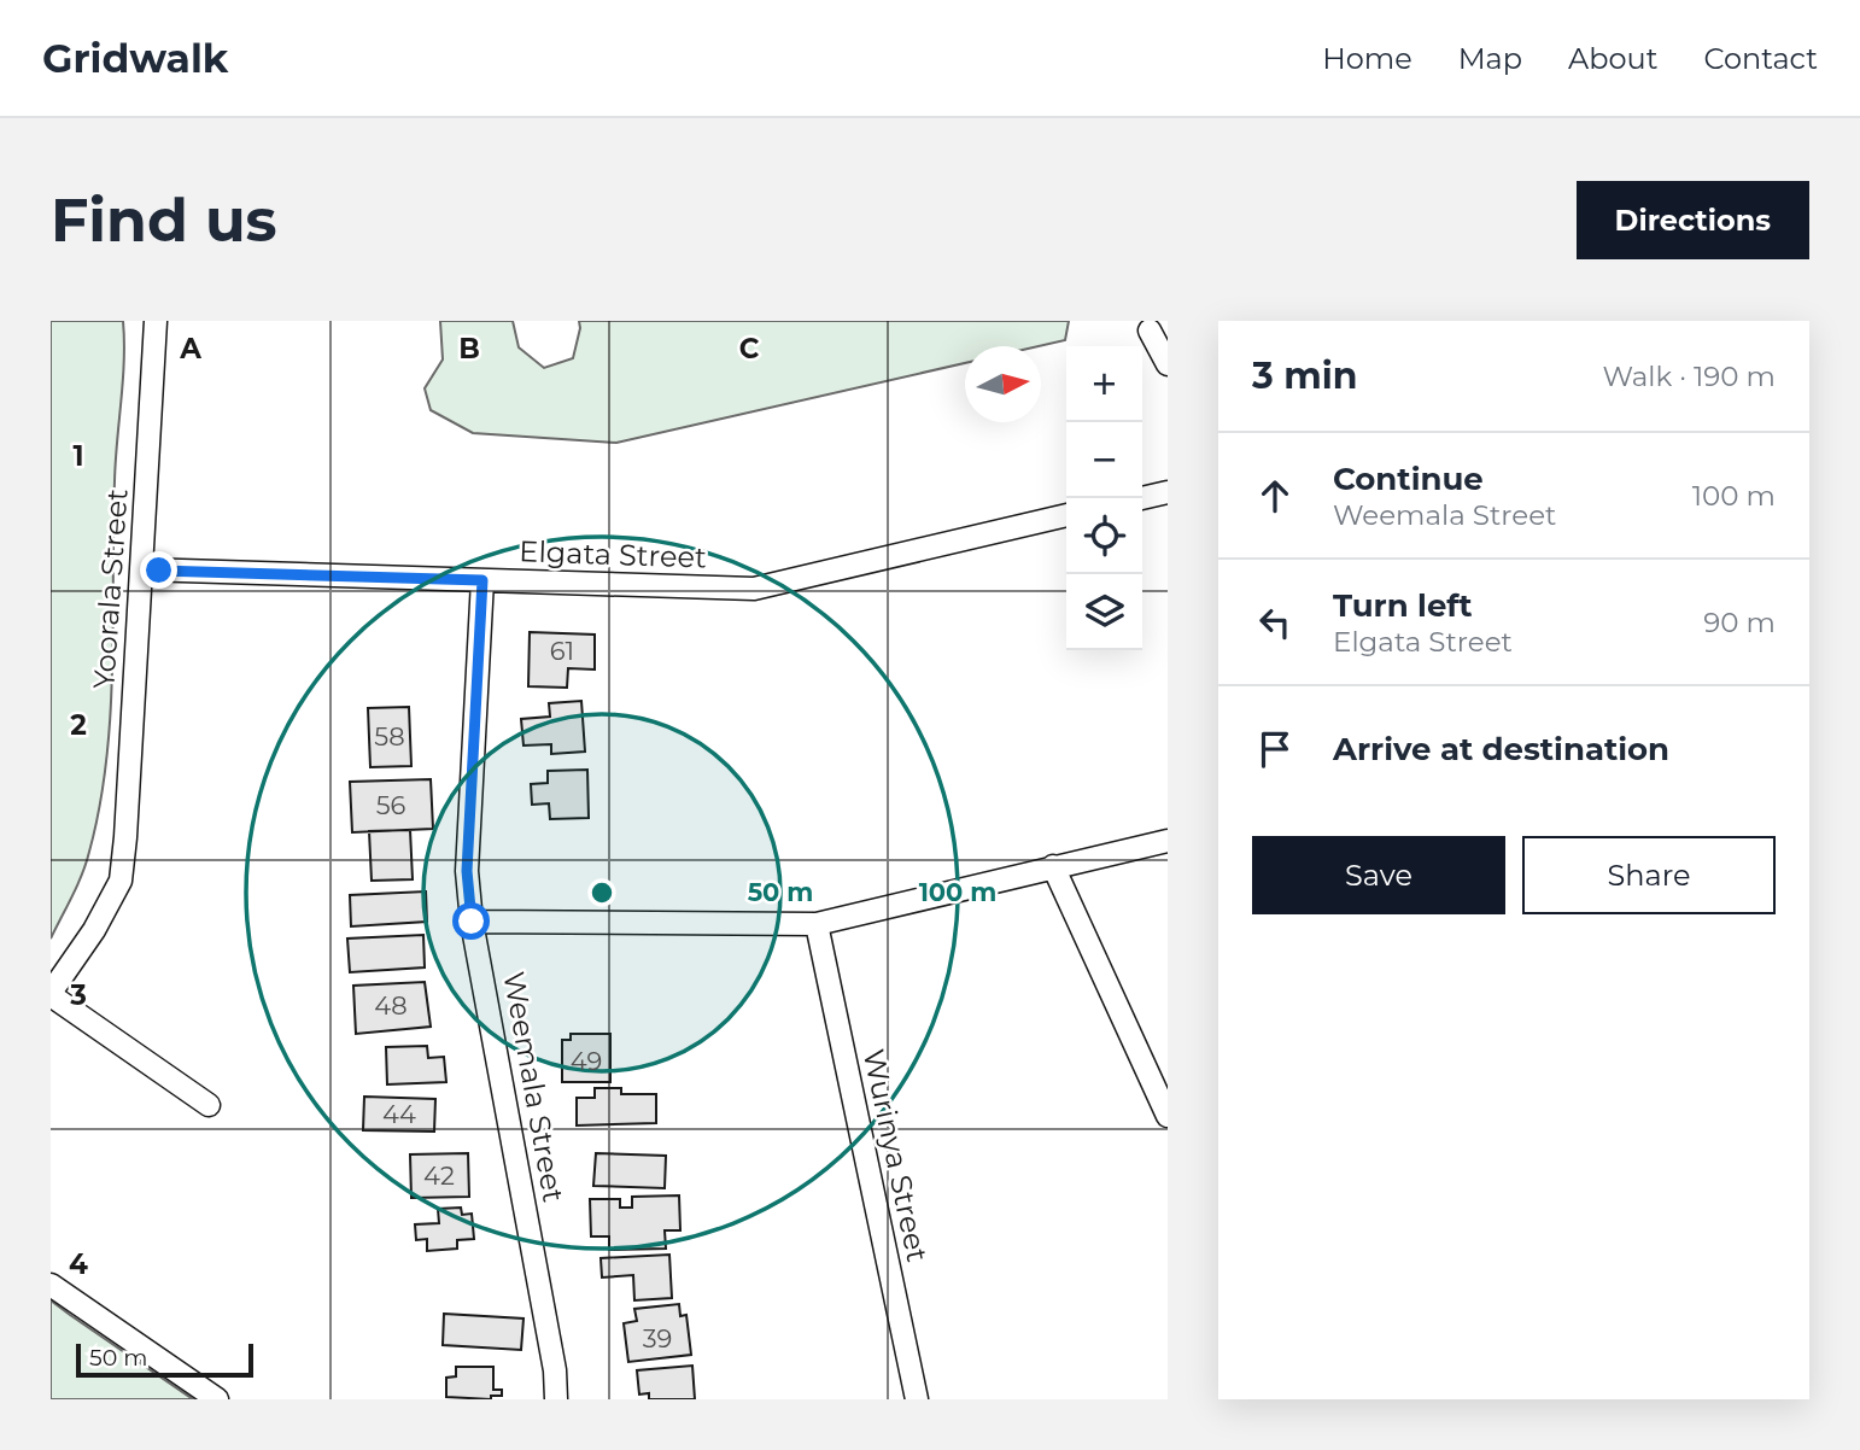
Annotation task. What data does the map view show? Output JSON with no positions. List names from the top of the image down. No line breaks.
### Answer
{"streets":{"street":["Elgata Street","Yoorala Street","Weemala Street","Wurinya Street"]},"crossings":[["Elgata Street","Yoorala Street"],["Elgata Street","Weemala Street"]],"house_numbers":["61","58","56","48","49","44","42","39"],"scale_bar":"50 m","north":"right","page":{"header":"Gridwalk","nav":["Home","Map","About","Contact"],"buttons":["Directions",["Save","Share"]],"title":"Find us","heading":["3 min","Walk · 190 m"],"map_buttons":["+","−"],"list":[["Continue","Weemala Street","100 m"],["Turn left","Elgata Street","90 m"],"Arrive at destination"],"scale":"50 m"},"grid":{"columns":["A","B","C"],"rows":["1","2","3","4"]},"rings":["50 m","100 m"]}
